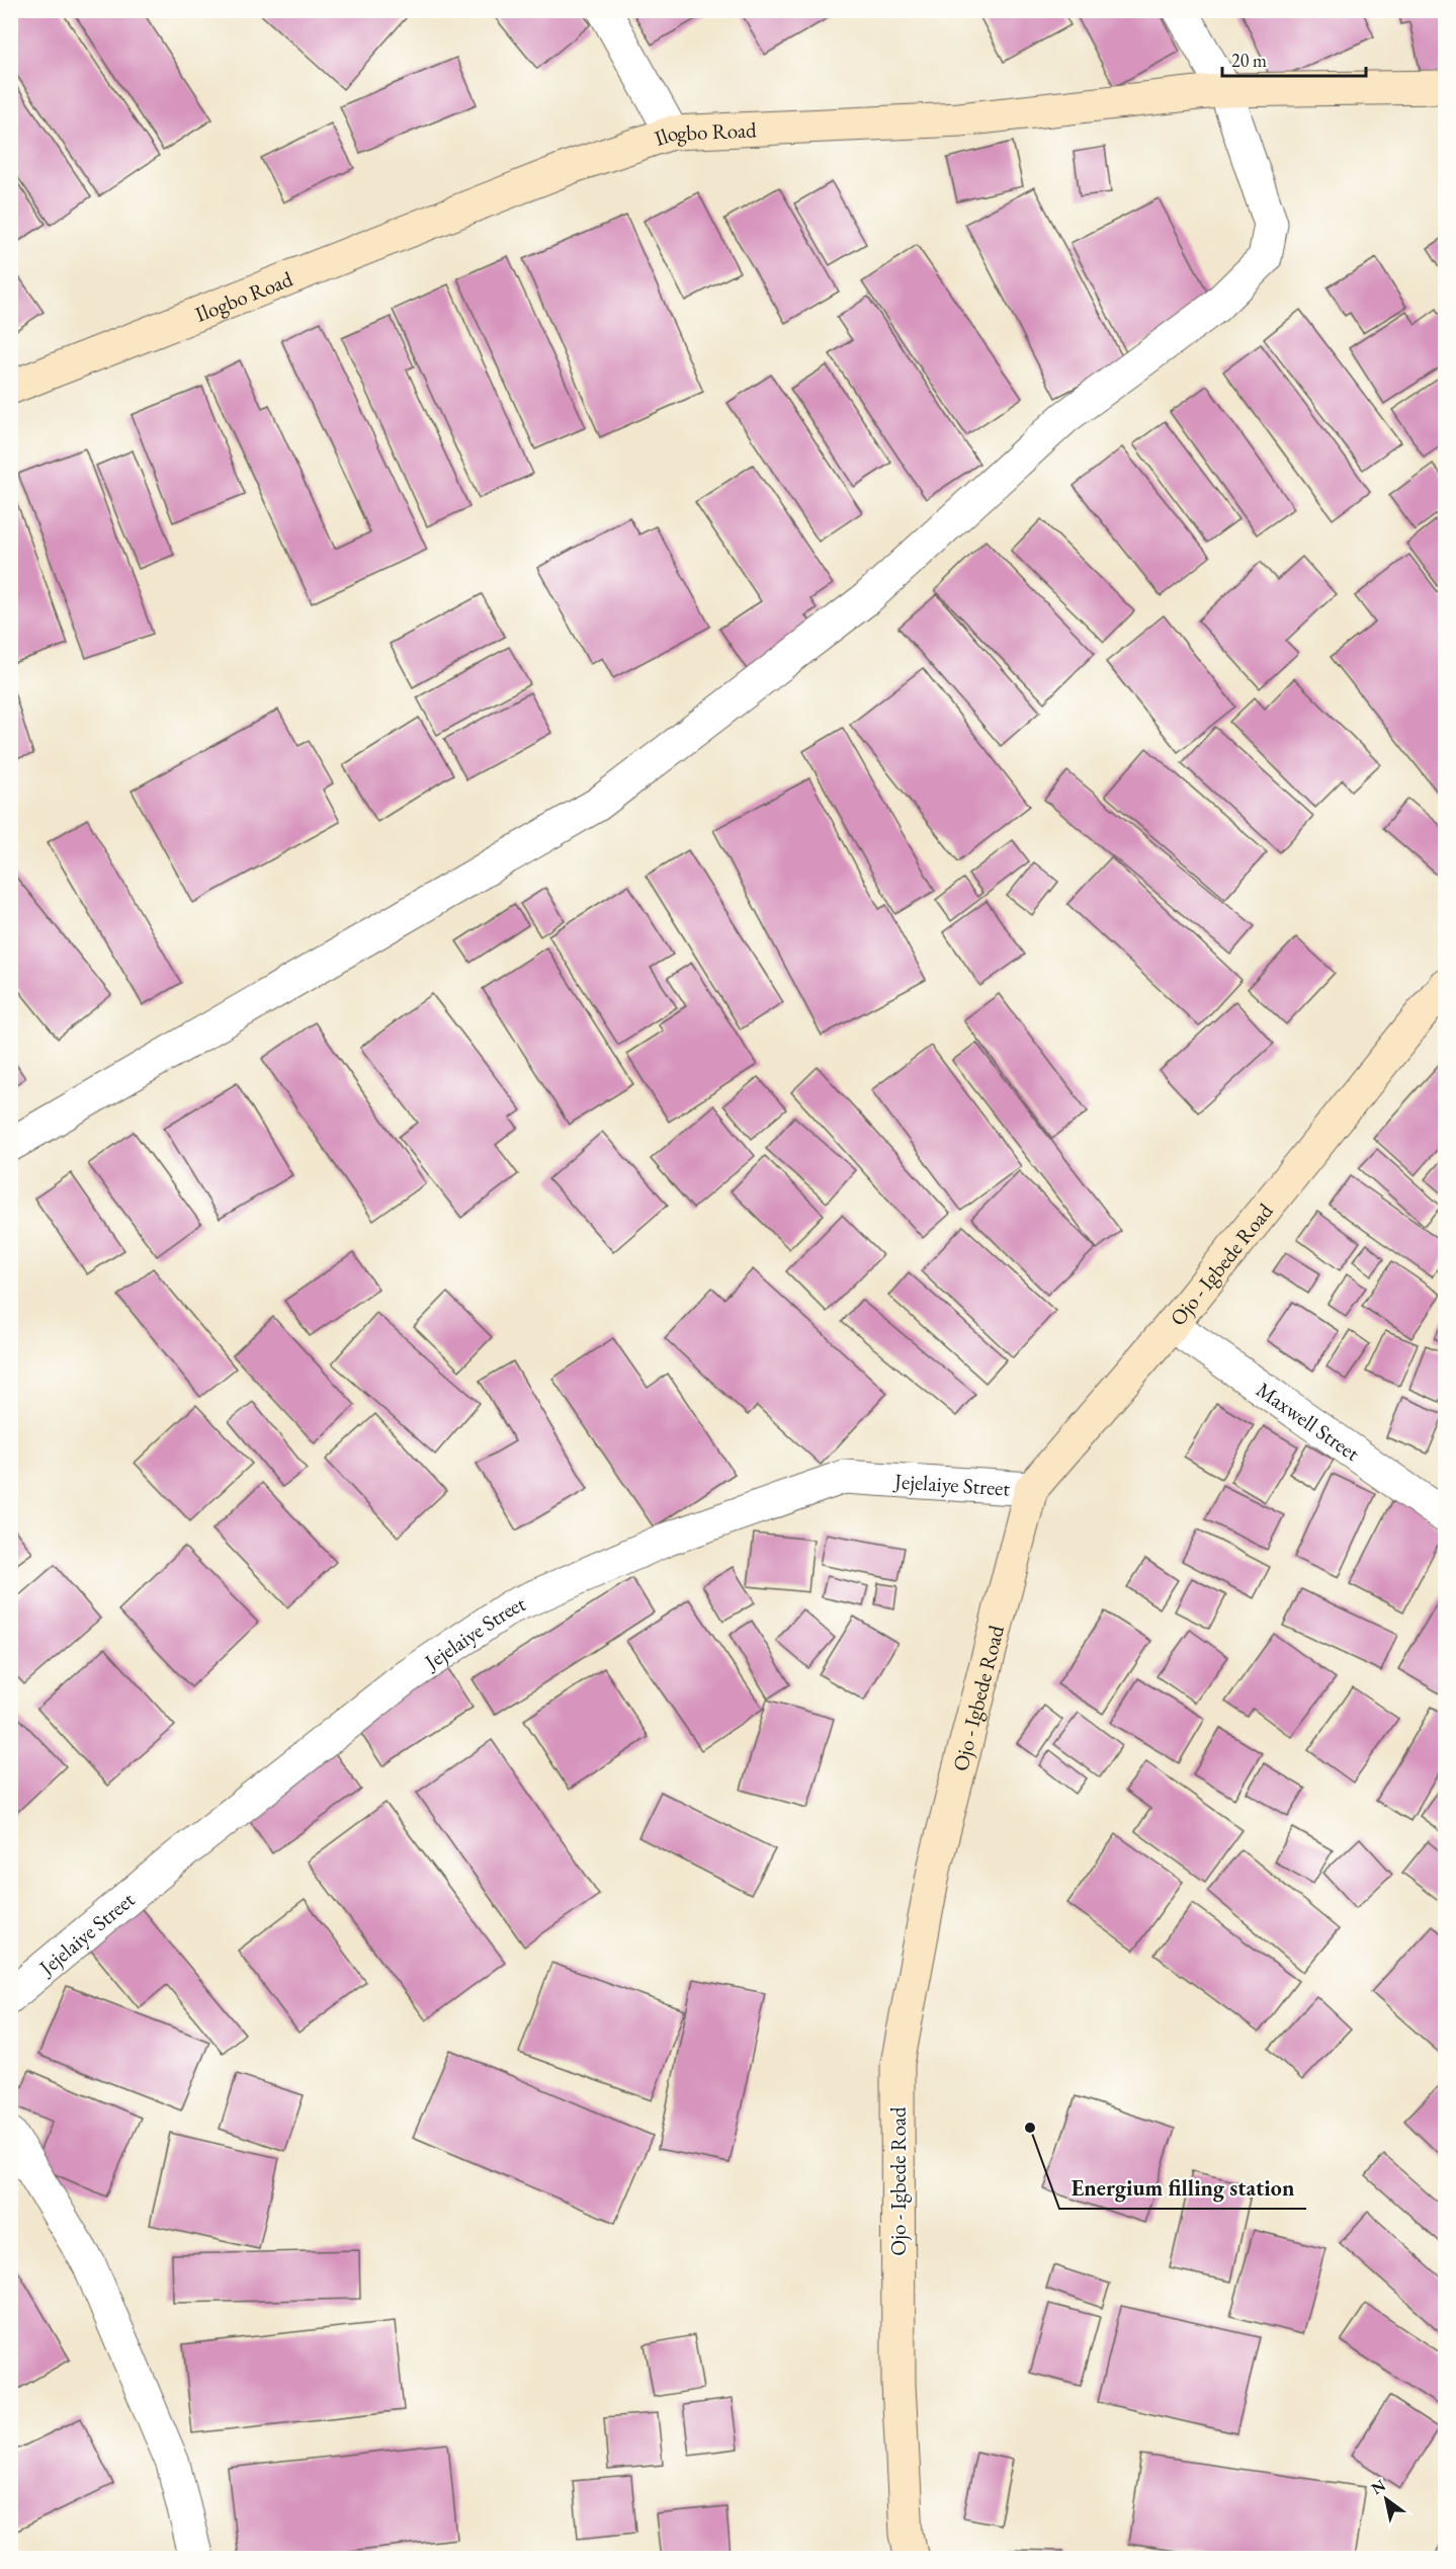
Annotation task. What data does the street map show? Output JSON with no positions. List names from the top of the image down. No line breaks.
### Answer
{"streets":{"main road":["Ilogbo Road","Ojo - Igbede Road"],"street":["Maxwell Street","Jejelaiye Street"]},"crossings":[["Ojo - Igbede Road","Maxwell Street"],["Ojo - Igbede Road","Jejelaiye Street"]],"places":["Energium filling station"],"scale_bar":"20 m","north":"top left"}
